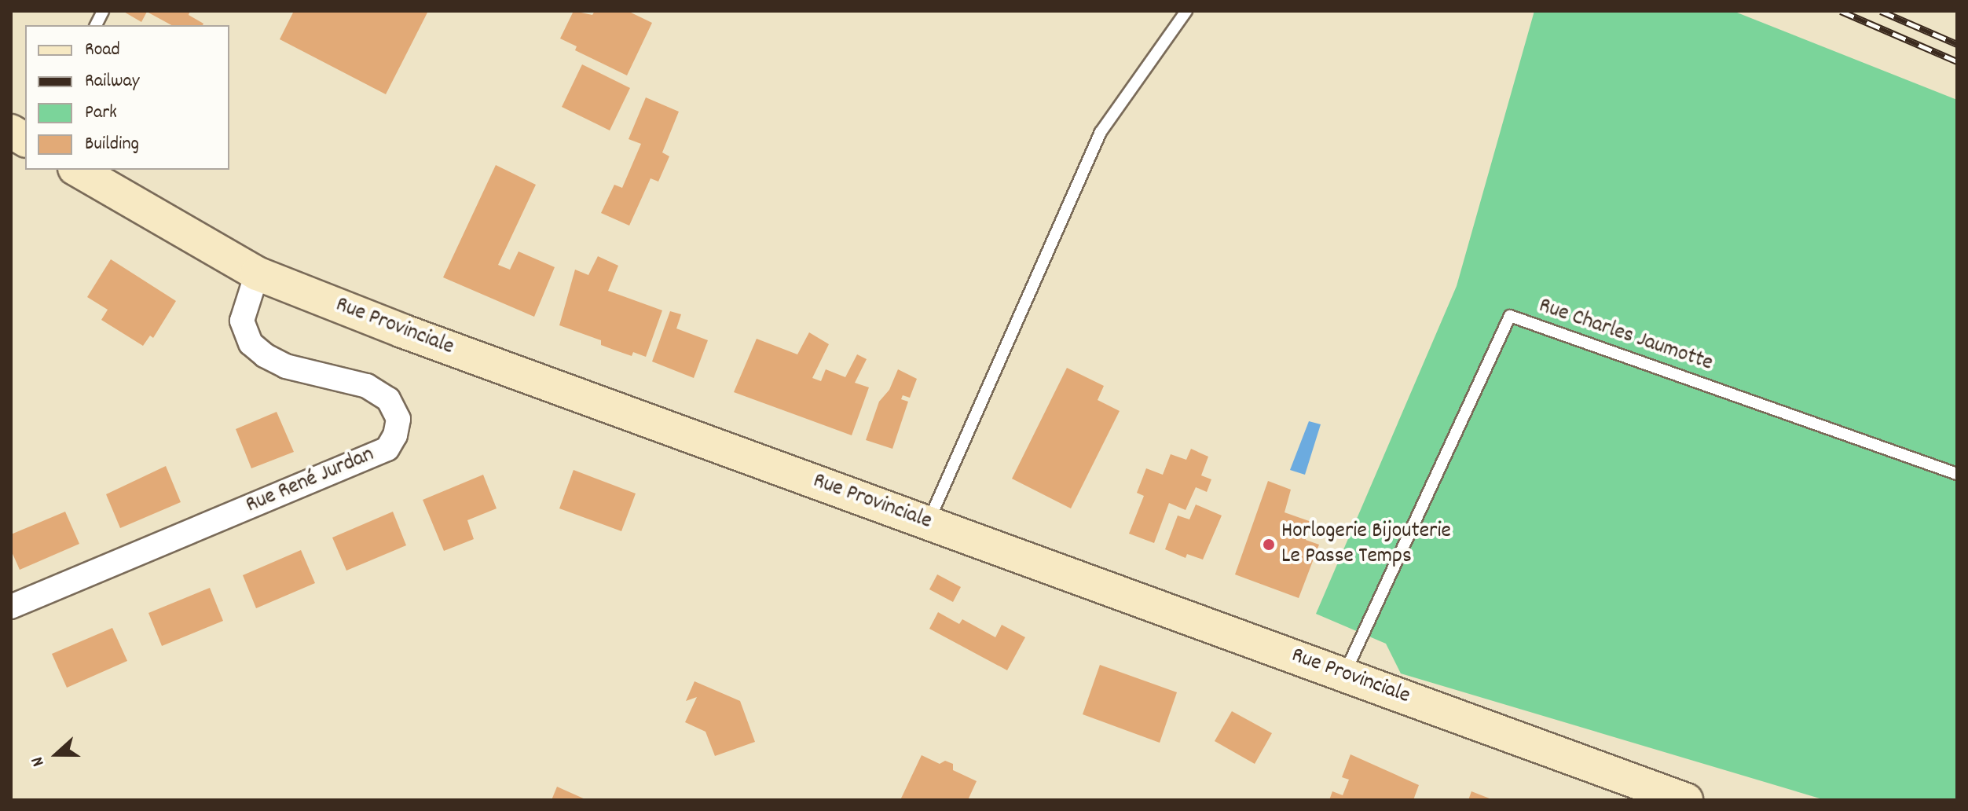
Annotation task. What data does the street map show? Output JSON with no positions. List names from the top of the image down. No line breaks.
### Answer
{"streets":{"main road":["Rue Provinciale"],"street":["Rue René Jurdan"],"lane":["Rue Charles Jaumotte"]},"crossings":[["Rue Provinciale","Rue Charles Jaumotte"],["Rue Provinciale","Rue René Jurdan"]],"places":["Horlogerie Bijouterie Le Passe Temps"],"legend":["Road","Railway","Park","Building"],"north":"left"}
